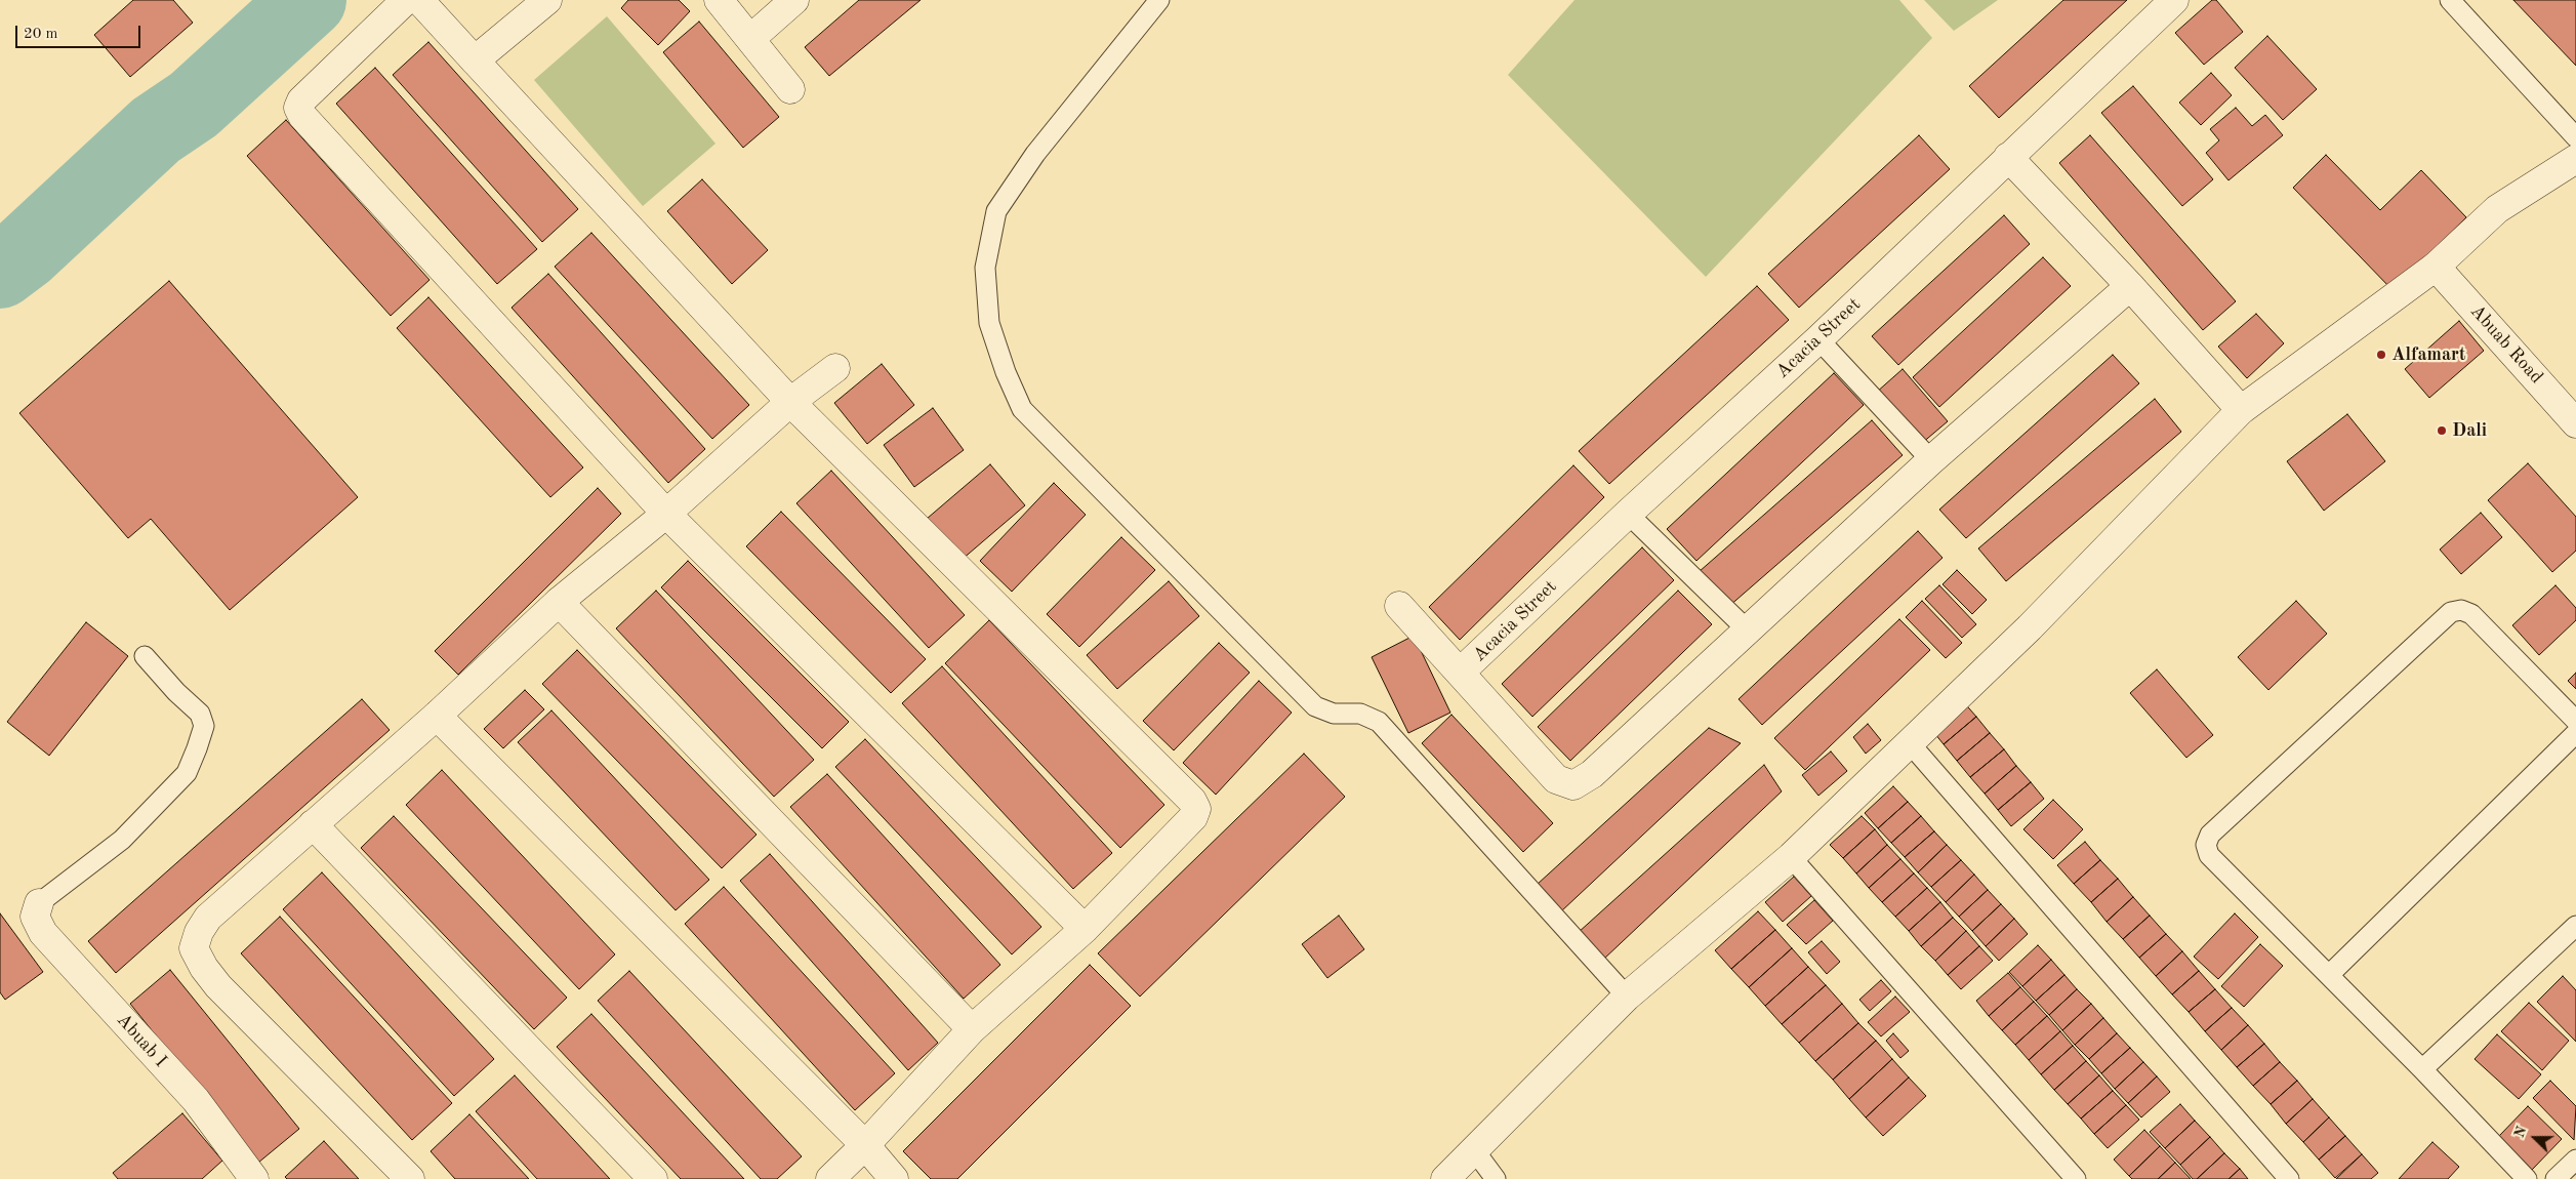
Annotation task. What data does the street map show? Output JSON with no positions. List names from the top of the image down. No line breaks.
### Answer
{"streets":{"street":["Acacia Street","Abuab Road","Abuab I"]},"places":["Alfamart","Dali"],"scale_bar":"20 m","north":"left"}
